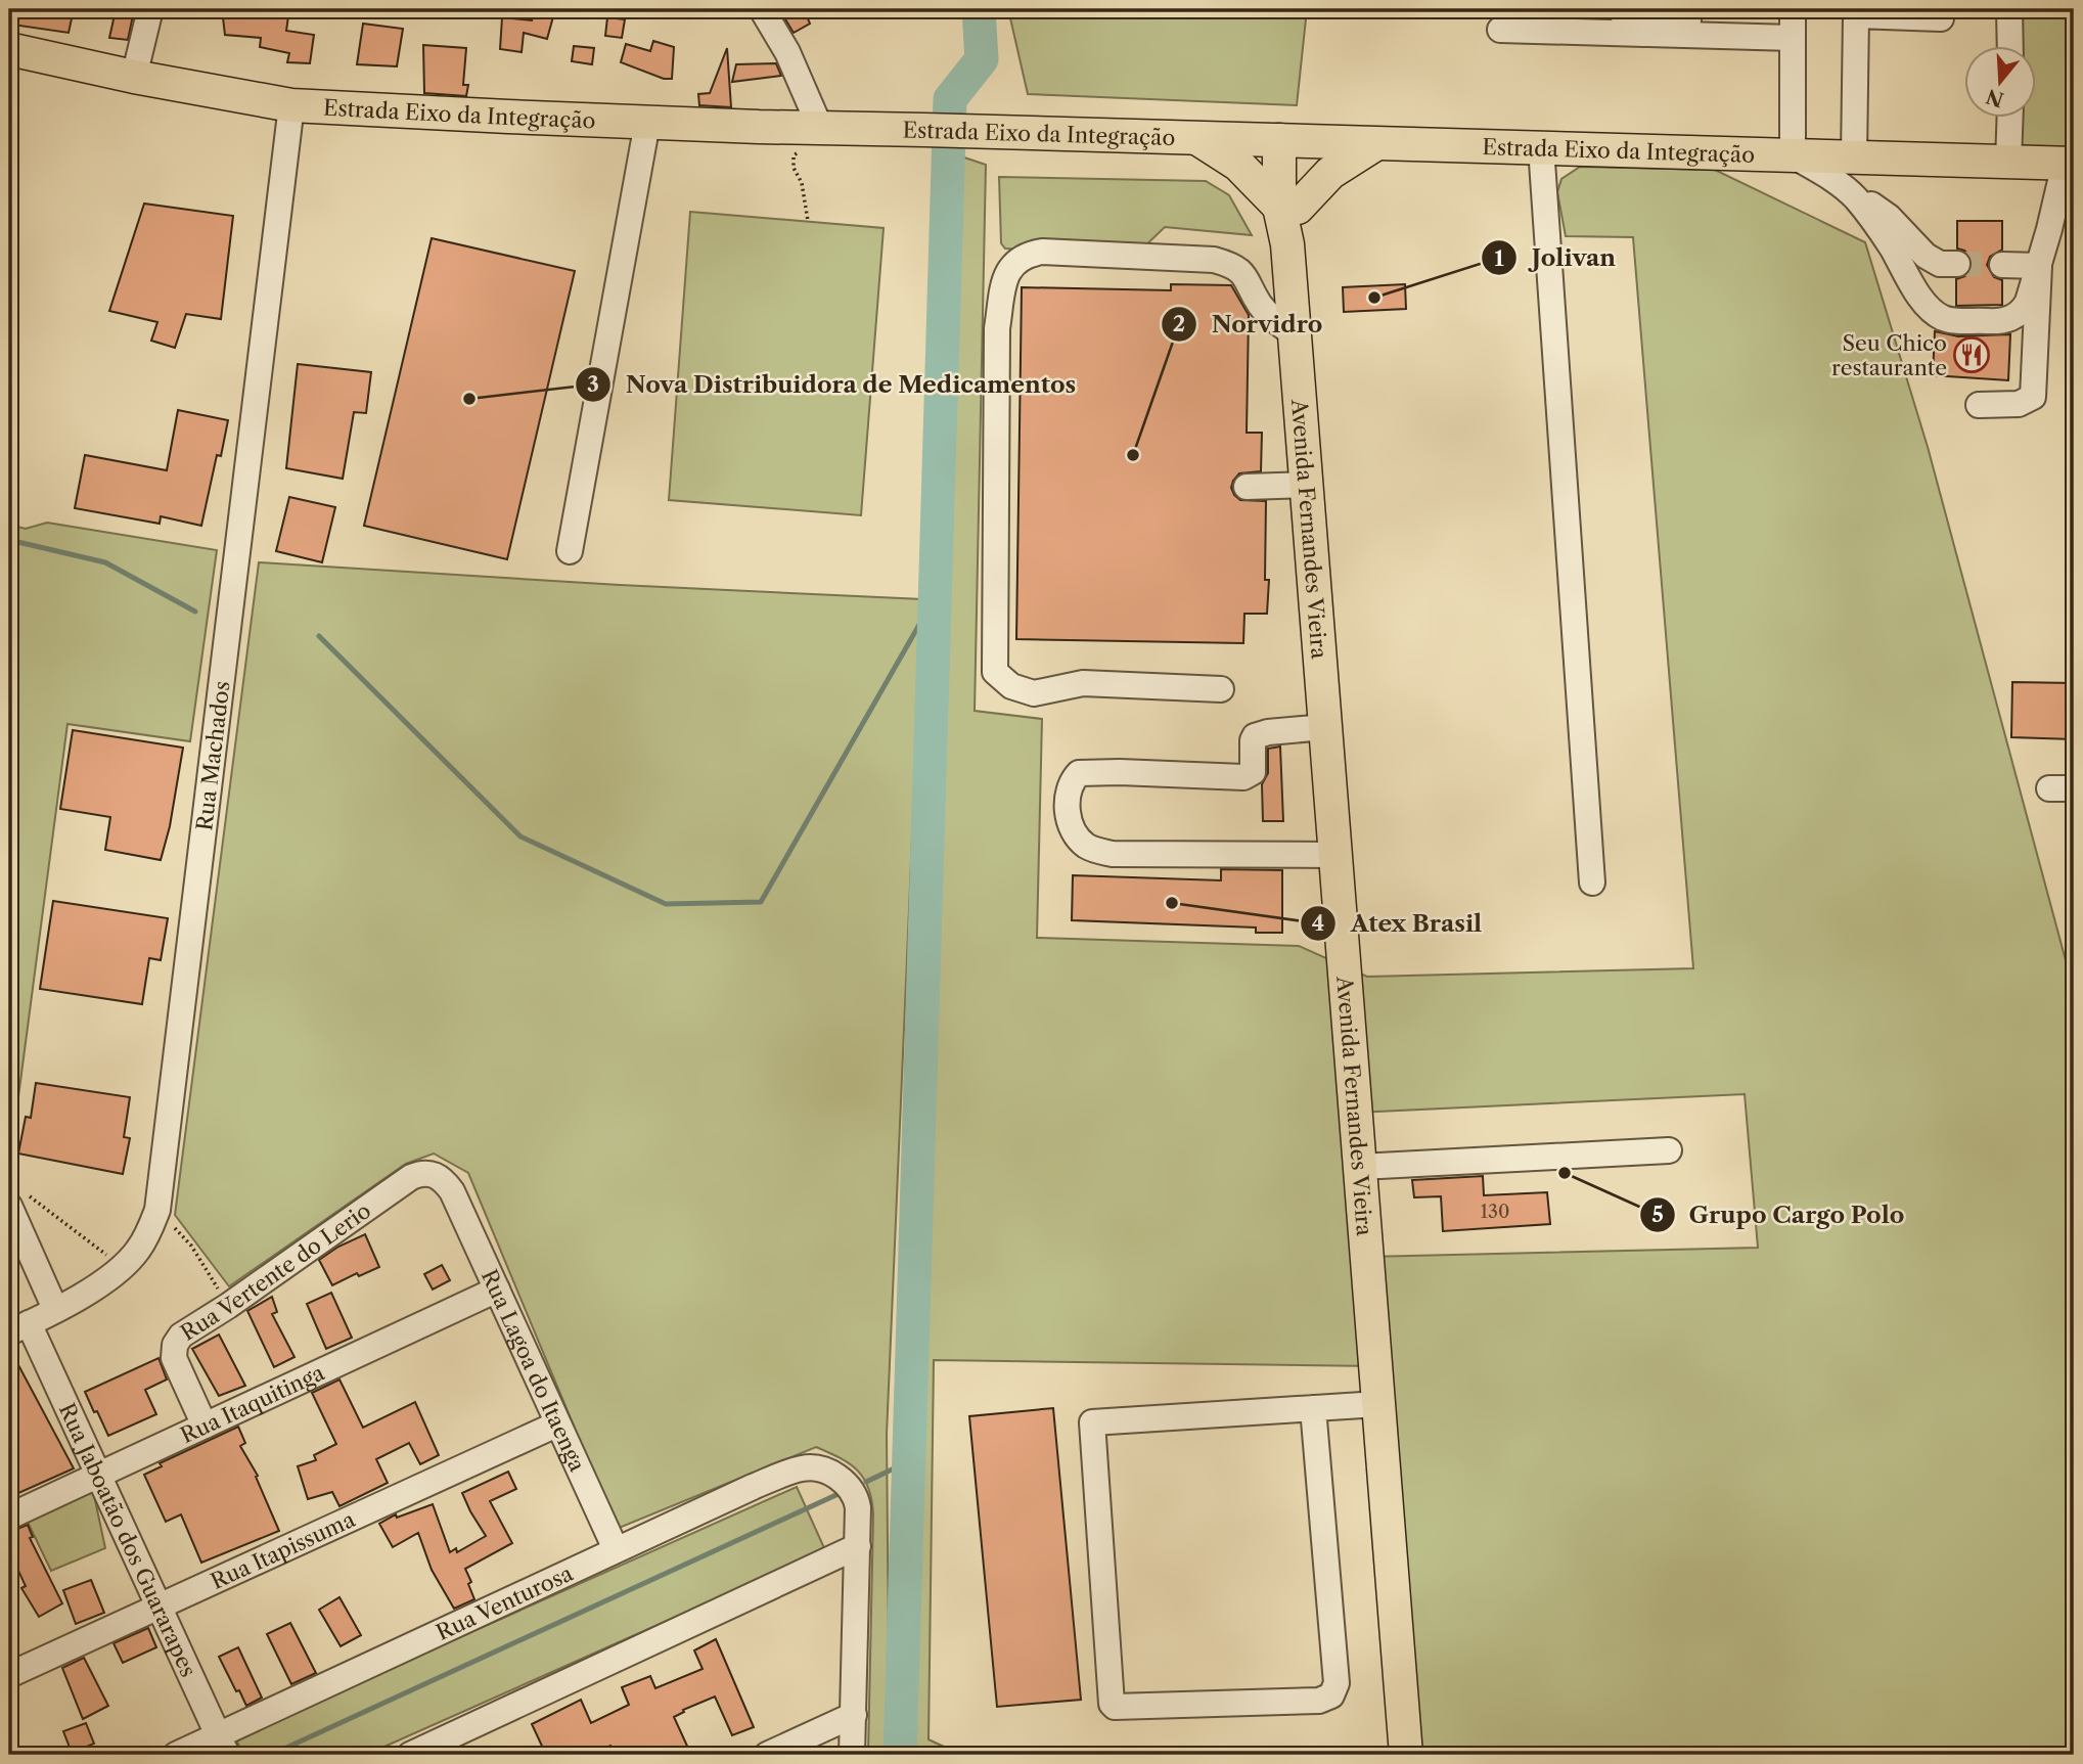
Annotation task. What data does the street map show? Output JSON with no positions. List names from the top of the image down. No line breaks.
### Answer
{"streets":{"main road":["Estrada Eixo da Integração","Avenida Fernandes Vieira"],"street":["Rua Machados","Rua Vertente do Lerio","Rua Lagoa do Itaenga","Rua Itaquitinga","Rua Jaboatão dos Guararapes","Rua Itapissuma","Rua Venturosa"]},"crossings":[["Estrada Eixo da Integração","Avenida Fernandes Vieira"],["Estrada Eixo da Integração","Rua Machados"],["Rua Machados","Rua Jaboatão dos Guararapes"],["Rua Vertente do Lerio","Rua Lagoa do Itaenga"],["Rua Vertente do Lerio","Rua Itaquitinga"],["Rua Lagoa do Itaenga","Rua Itaquitinga"],["Rua Lagoa do Itaenga","Rua Itapissuma"],["Rua Lagoa do Itaenga","Rua Venturosa"],["Rua Itaquitinga","Rua Jaboatão dos Guararapes"],["Rua Jaboatão dos Guararapes","Rua Itapissuma"],["Rua Jaboatão dos Guararapes","Rua Venturosa"]],"places":{"other":["Jolivan","Nova Distribuidora de Medicamentos","Norvidro","Atex Brasil","Grupo Cargo Polo"],"restaurant":["Seu Chico restaurante"]},"house_numbers":["130"],"north":"bottom"}
